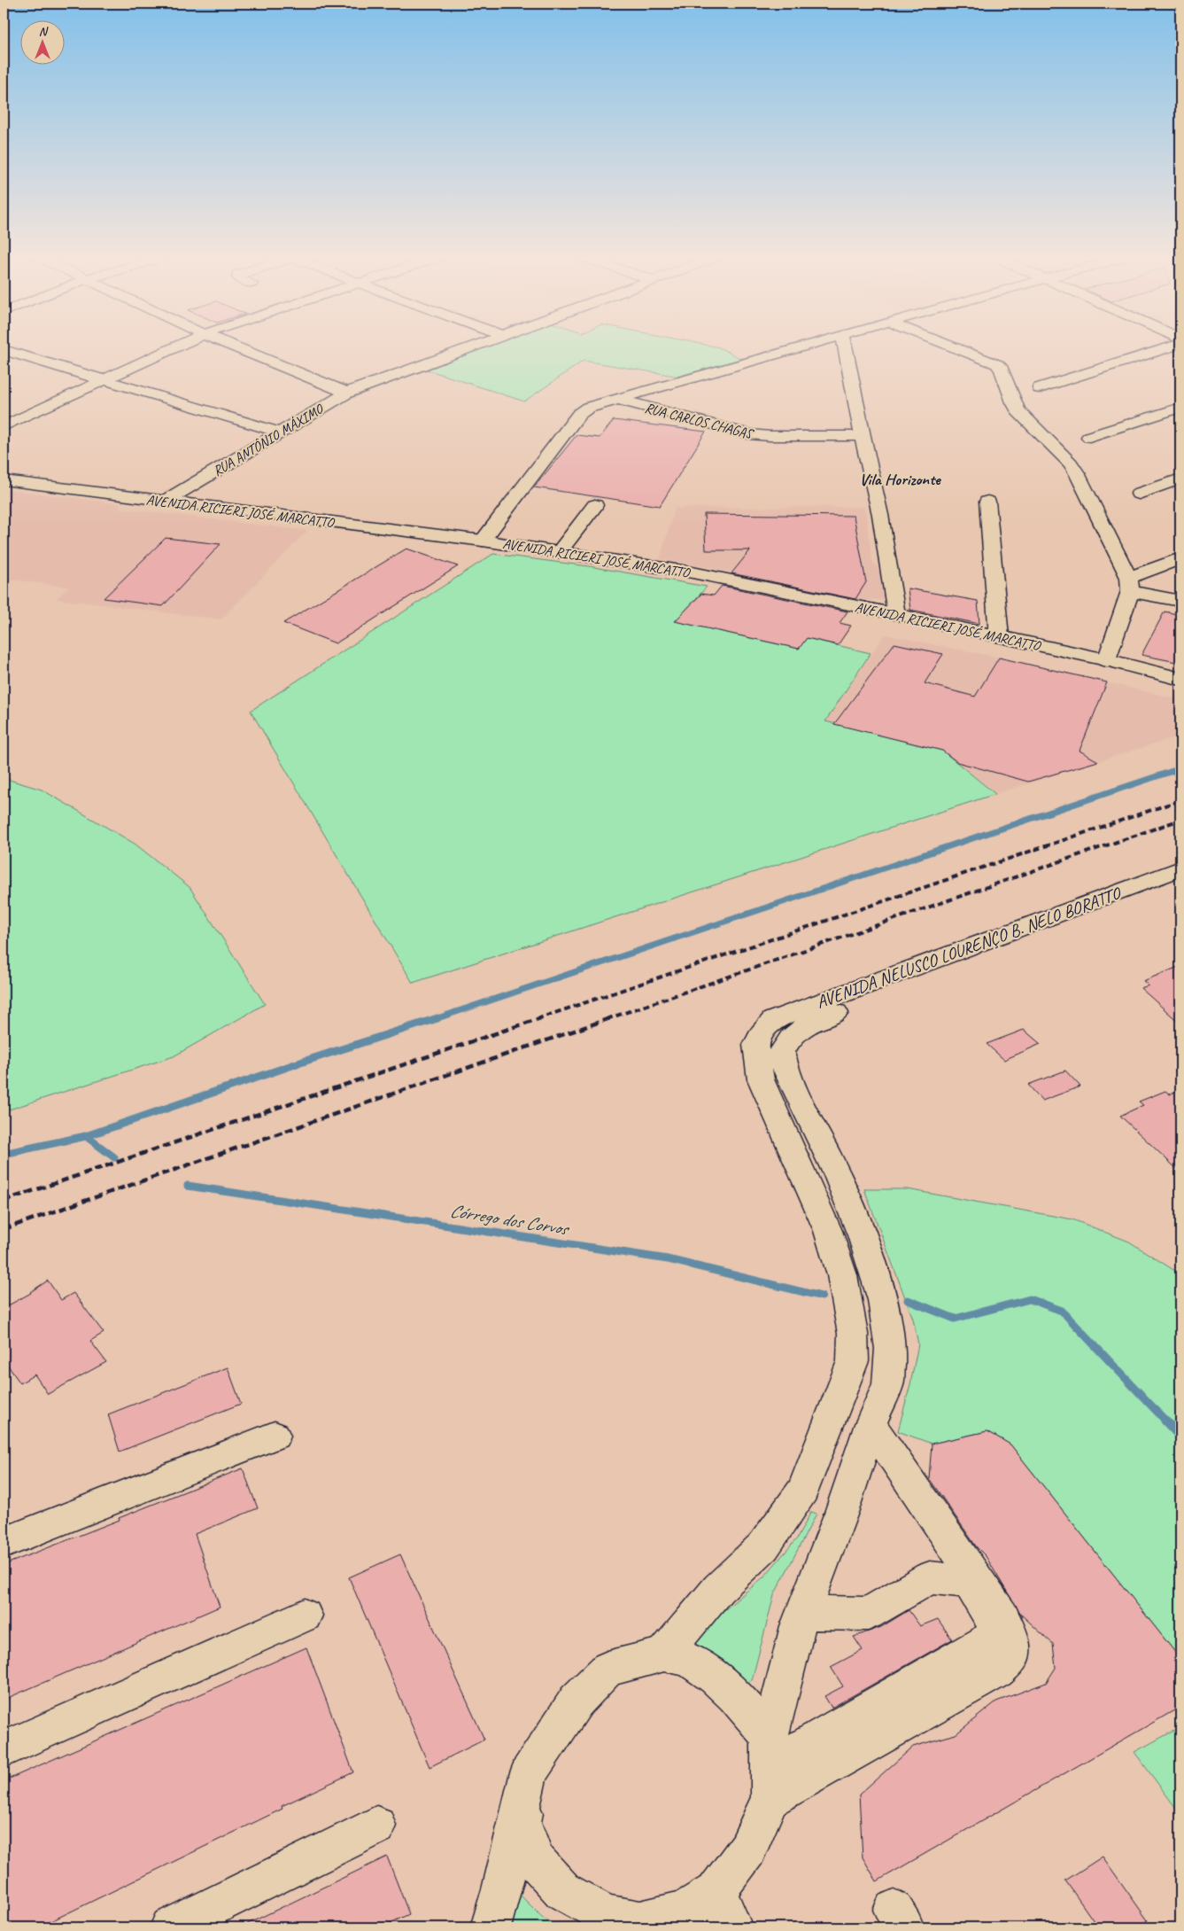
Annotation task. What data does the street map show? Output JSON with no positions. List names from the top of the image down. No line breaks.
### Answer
{"streets":{"street":["RUA CARLOS CHAGAS","RUA ANTÔNIO MÁXIMO","AVENIDA RICIERI JOSÉ MARCATTO","AVENIDA NELUSCO LOURENÇO B. NELO BORATTO"]},"crossings":[["RUA ANTÔNIO MÁXIMO","AVENIDA RICIERI JOSÉ MARCATTO"]],"districts":["Vila Horizonte"],"water":["Córrego dos Corvos"],"north":"top"}
